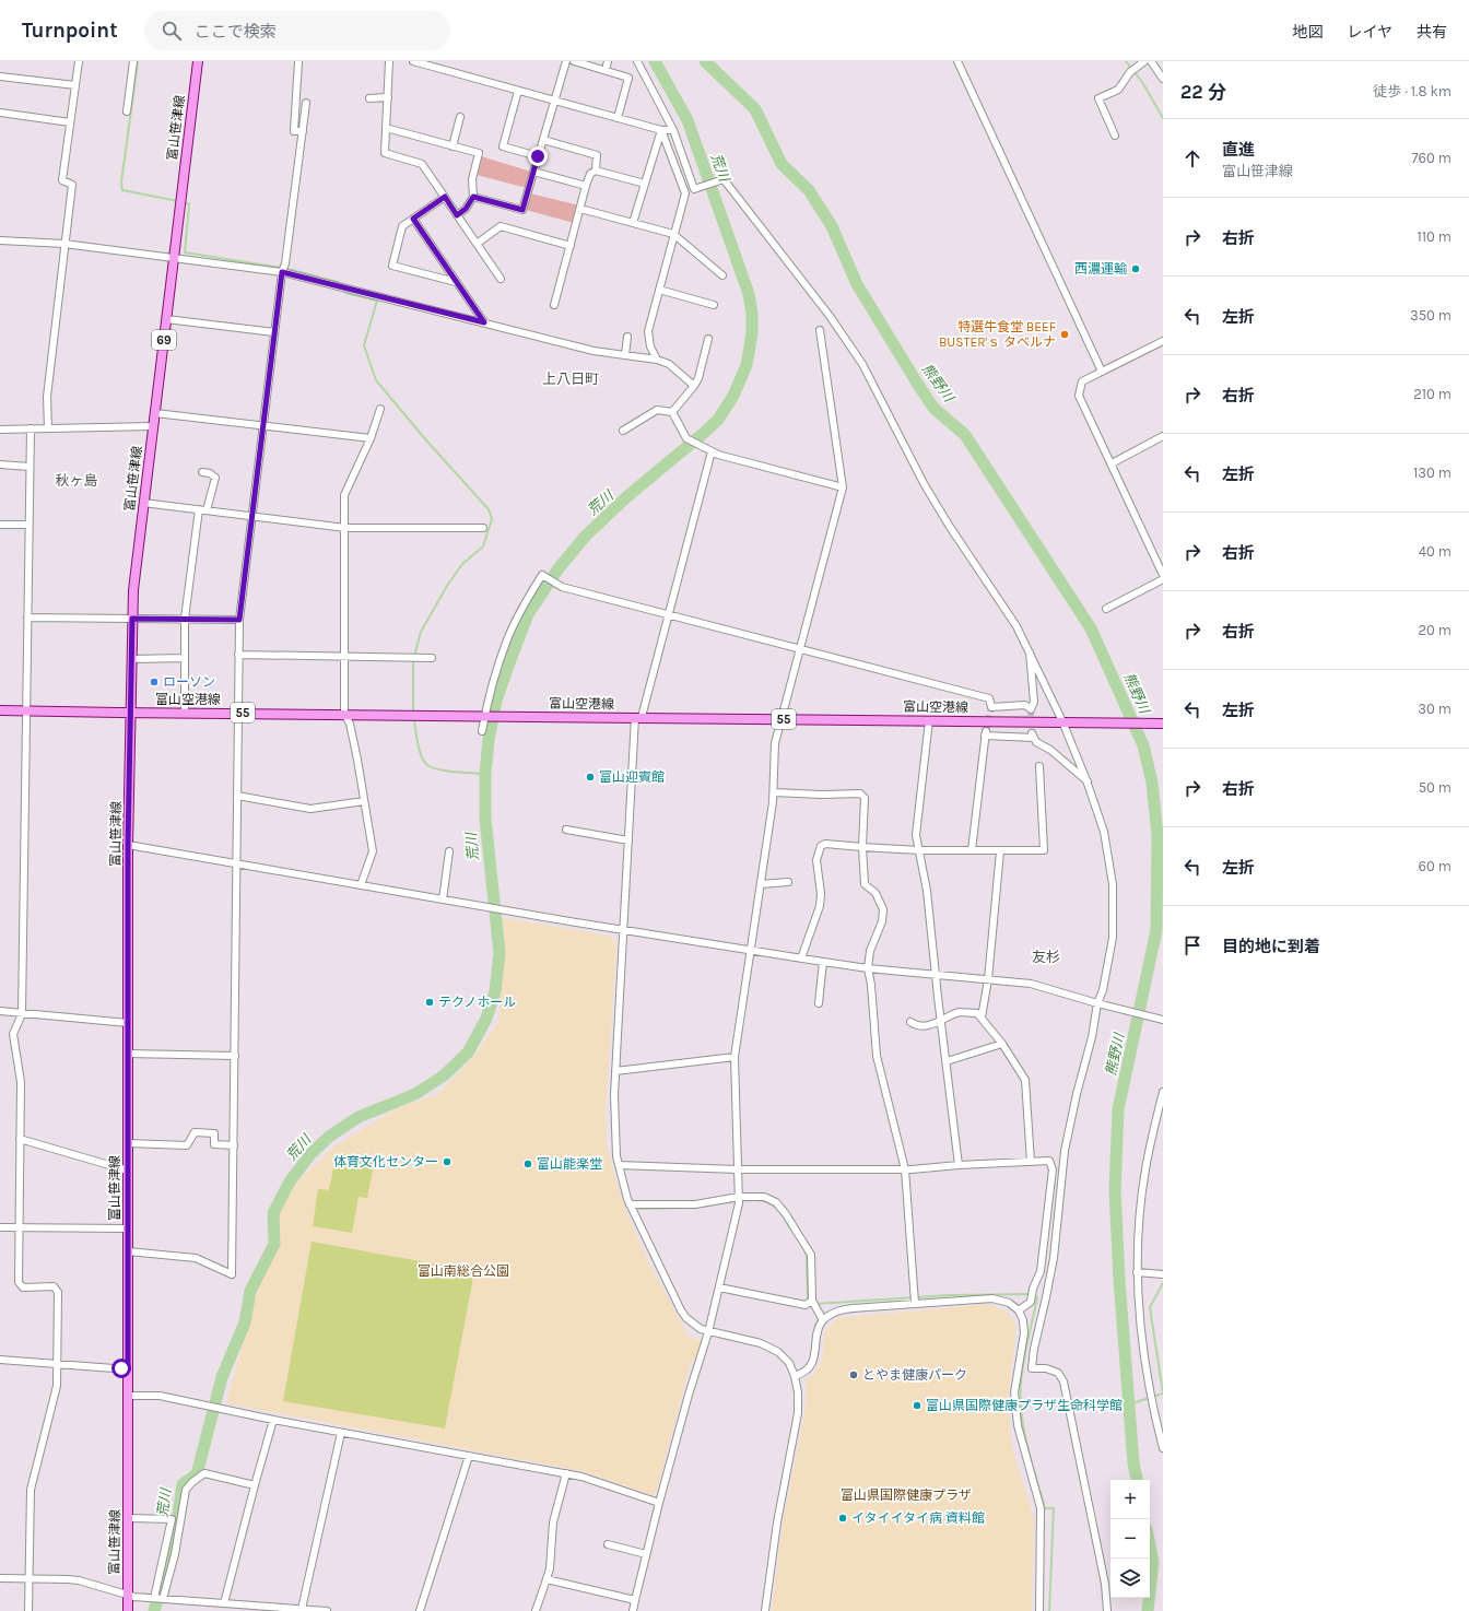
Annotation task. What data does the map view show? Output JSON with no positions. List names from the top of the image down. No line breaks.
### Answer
{"streets":{"main road":["富山笹津線","69","富山空港線","55"]},"crossings":[["富山笹津線","富山空港線"]],"districts":["上八日町","秋ヶ島","友杉"],"water":["荒川","熊野川"],"parks":["富山南総合公園","富山県国際健康プラザ"],"places":["西濃運輸","特選牛食堂 BEEF BUSTER'ｓ タベルナ","ローソン","富山迎賓館","テクノホール","体育文化センター","富山能楽堂","とやま健康パーク","富山県国際健康プラザ生命科学館","イタイイタイ病 資料館"],"page":{"header":"Turnpoint","search":"ここで検索","nav":["地図","レイヤ","共有"],"heading":["22 分","徒歩 · 1.8 km"],"list":[["直進","富山笹津線","760 m"],["右折","110 m"],["左折","350 m"],["右折","210 m"],["左折","130 m"],["右折","40 m"],["右折","20 m"],["左折","30 m"],["右折","50 m"],["左折","60 m"],"目的地に到着"],"map_buttons":["+","−"]}}
